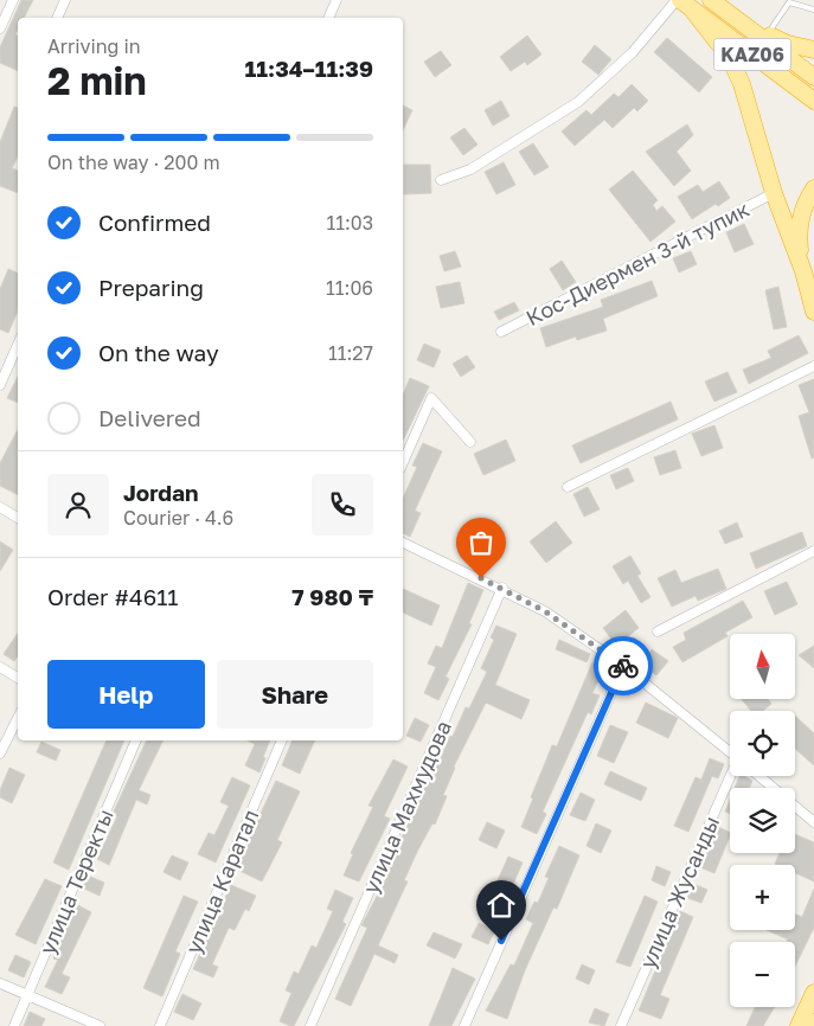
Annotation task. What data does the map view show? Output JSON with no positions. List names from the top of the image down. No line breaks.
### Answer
{"streets":{"highway":["KАZ06"],"street":["Кос-Диермен 3-й тупик","улица Махмудова","улица Теректы","улица Каратал","улица Жусанды"]},"north":"top","page":{"heading":["2 min","Arriving in","11:34–11:39"],"panel":["Jordan","Courier · 4.6","Order #4611","7 980 ₸"],"bar":"On the way · 200 m","list":[["Confirmed","11:03"],["Preparing","11:06"],["On the way","11:27"],"Delivered"],"map_buttons":["+","−"],"buttons":["Help","Share"]}}
